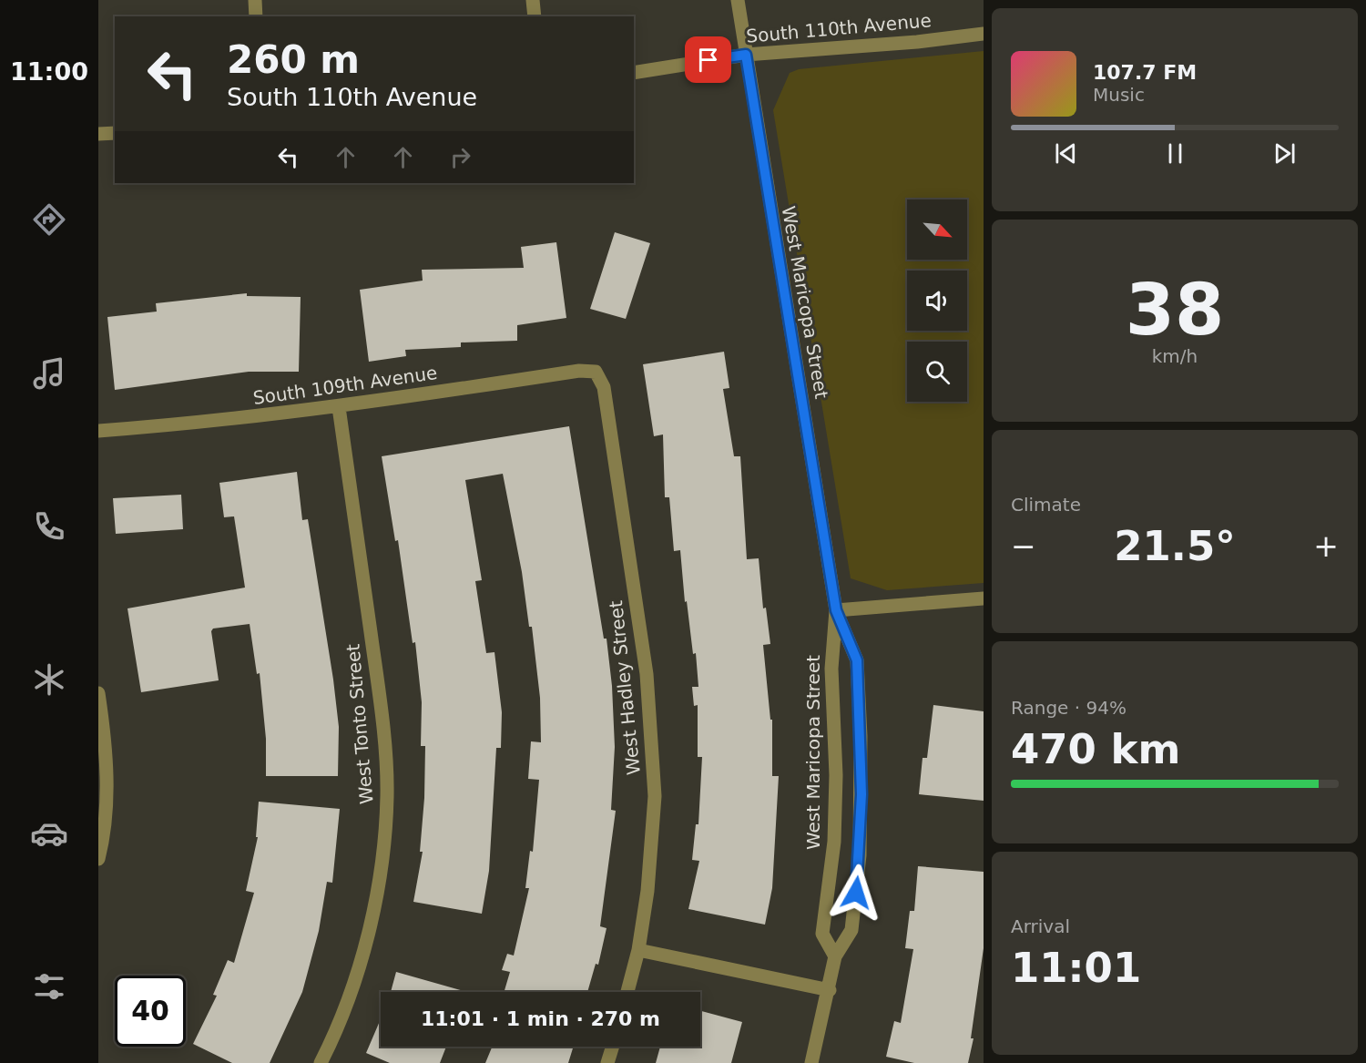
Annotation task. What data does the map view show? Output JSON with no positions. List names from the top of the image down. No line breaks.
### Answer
{"streets":{"street":["South 110th Avenue","West Maricopa Street","South 109th Avenue","West Hadley Street","West Tonto Street"]},"crossings":[["South 110th Avenue","West Maricopa Street"],["South 109th Avenue","West Hadley Street"],["South 109th Avenue","West Tonto Street"]],"north":"bottom right","page":{"tabs":"11:00","turn":["260 m","South 110th Avenue"],"song":["107.7 FM","Music"],"tile":[["38","km/h"],"Climate",["Range · 94%","470 km"],["Arrival","11:01"]],"heat":["−","21.5°","+"],"limit":"40","trip":"11:01 · 1 min · 270 m"}}
